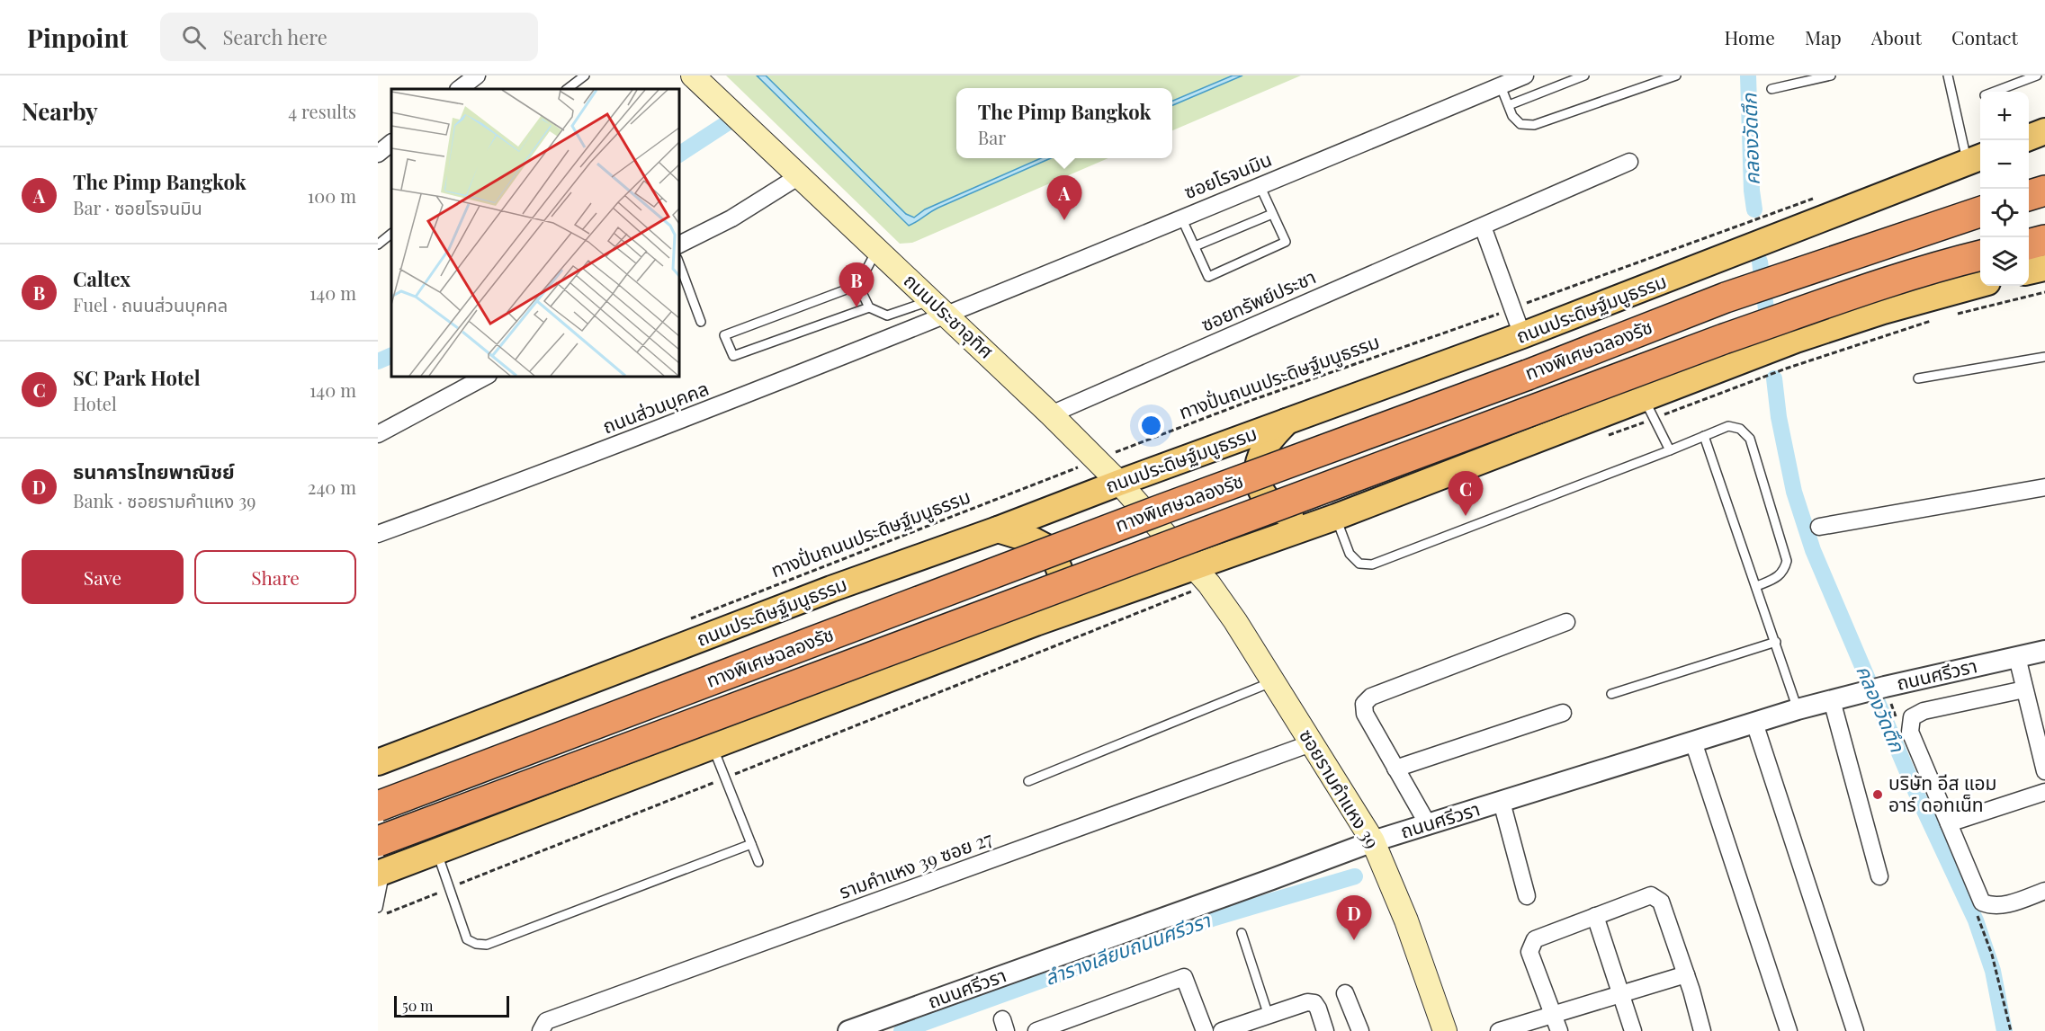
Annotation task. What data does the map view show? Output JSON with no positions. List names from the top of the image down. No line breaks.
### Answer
{"streets":{"highway":["ทางพิเศษฉลองรัช"],"main road":["ถนนประดิษฐ์มนูธรรม","ถนนประชาอุทิศ","ซอยรามคำแหง 39"],"street":["ซอยโรจนมิน","ซอยทรัพย์ประชา","ถนนส่วนบุคคล","ถนนศรีวรา","รามคำแหง 39 ซอย 27"],"path":["ทางปั่นถนนประดิษฐ์มนูธรรม"]},"crossings":[["ซอยโรจนมิน","ถนนประชาอุทิศ"],["ซอยโรจนมิน","ถนนส่วนบุคคล"],["ซอยทรัพย์ประชา","ถนนประชาอุทิศ"],["ถนนประดิษฐ์มนูธรรม","ถนนประชาอุทิศ"],["ถนนประชาอุทิศ","ทางปั่นถนนประดิษฐ์มนูธรรม"],["ถนนประชาอุทิศ","ถนนส่วนบุคคล"],["ถนนประชาอุทิศ","ซอยรามคำแหง 39"],["ถนนศรีวรา","ซอยรามคำแหง 39"],["ซอยรามคำแหง 39","รามคำแหง 39 ซอย 27"]],"water":["คลองวัดตึก","ลำรางเลียบถนนศรีวรา"],"places":["บริษัท อีส แอม อาร์ ดอทเน็ท"],"scale_bar":"50 m","page":{"header":"Pinpoint","search":"Search here","nav":["Home","Map","About","Contact"],"heading":["Nearby","4 results"],"popup":["The Pimp Bangkok","Bar"],"map_buttons":["+","−"],"list":[{"mark":"A","name":"The Pimp Bangkok","note":"Bar · ซอยโรจนมิน","value":"100 m"},{"mark":"B","name":"Caltex","note":"Fuel · ถนนส่วนบุคคล","value":"140 m"},{"mark":"C","name":"SC Park Hotel","note":"Hotel","value":"140 m"},{"mark":"D","name":"ธนาคารไทยพาณิชย์","note":"Bank · ซอยรามคำแหง 39","value":"240 m"}],"pins":["A","B","C","D"],"buttons":["Save","Share"],"scale":"50 m"}}
